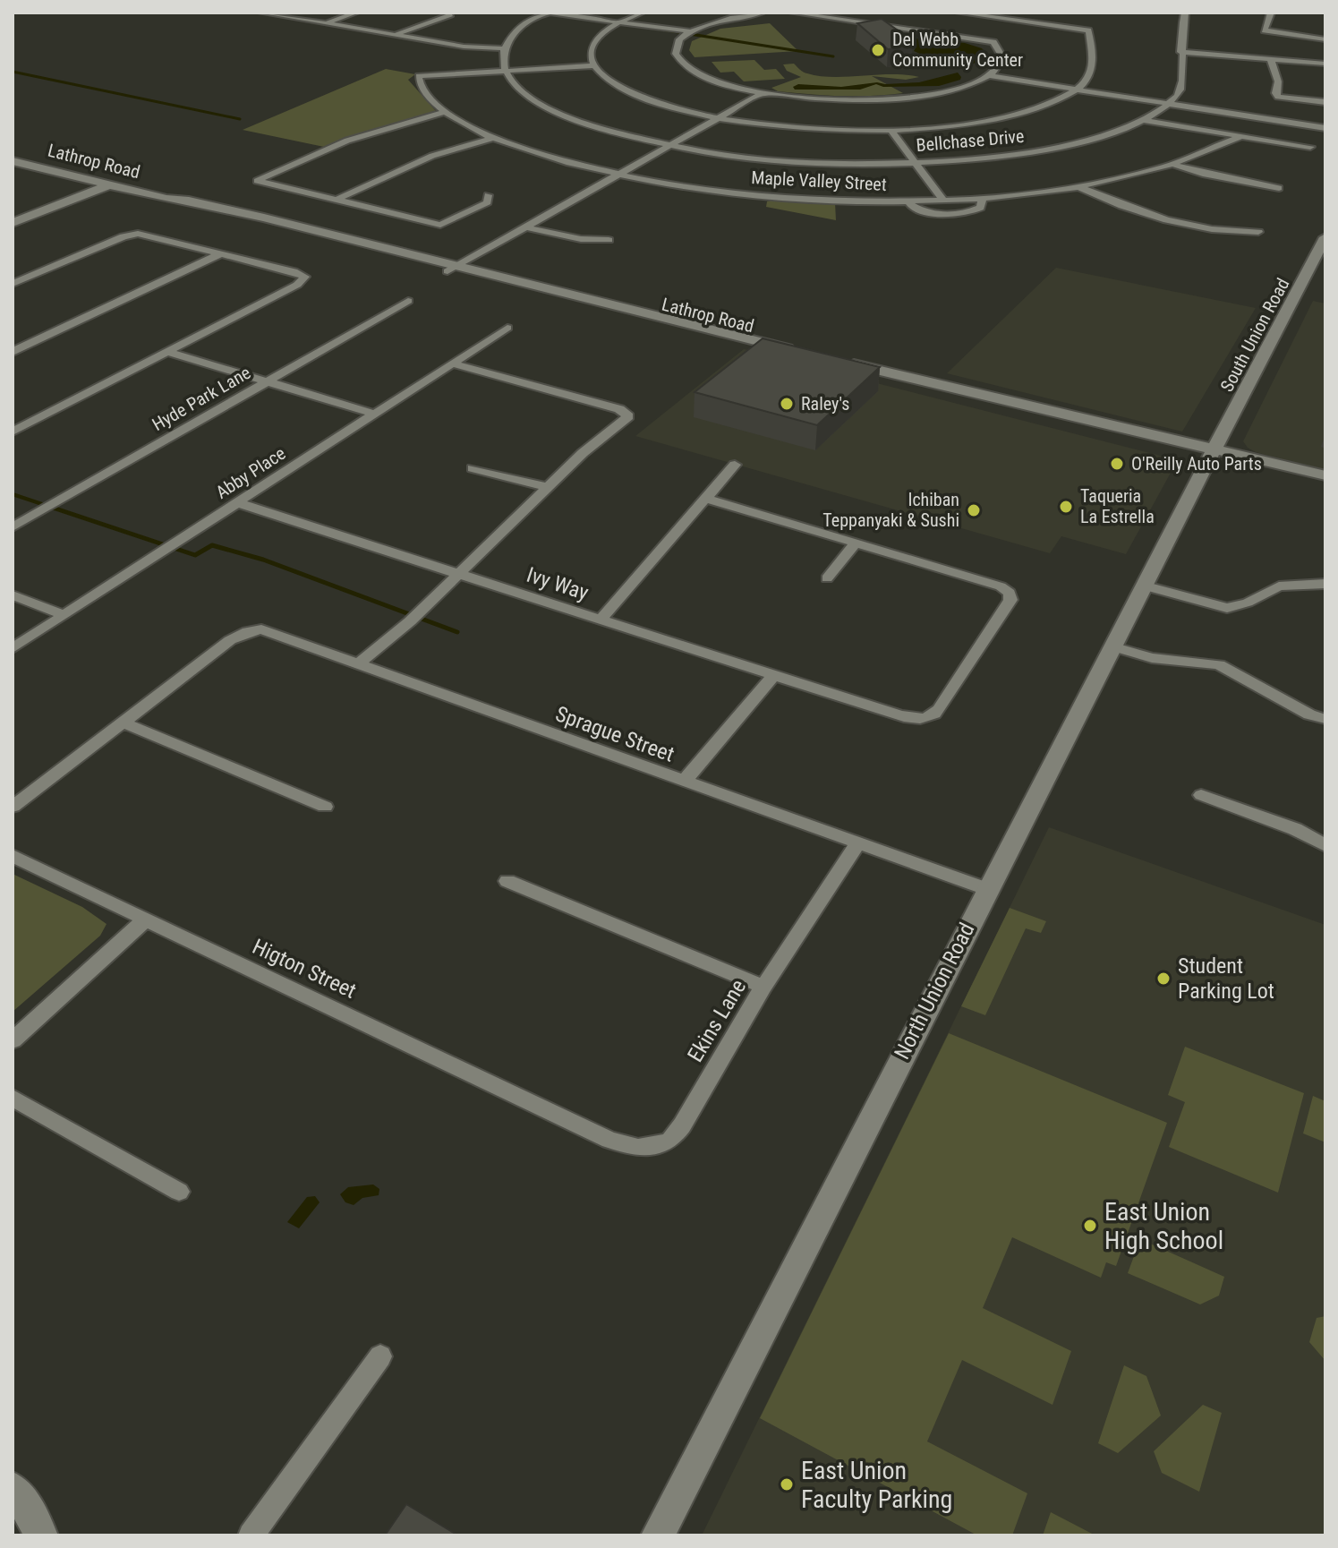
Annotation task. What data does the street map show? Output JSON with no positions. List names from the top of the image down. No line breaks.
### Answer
{"streets":{"street":["Bellchase Drive","Lathrop Road","Maple Valley Street","South Union Road","Hyde Park Lane","Abby Place","Ivy Way","Sprague Street","Higton Street","North Union Road","Ekins Lane"]},"crossings":[["Bellchase Drive","Maple Valley Street"],["South Union Road","North Union Road"],["Abby Place","Ivy Way"],["Sprague Street","North Union Road"],["Sprague Street","Ekins Lane"],["Higton Street","Ekins Lane"]],"places":["Del Webb Community Center","Raley's","O'Reilly Auto Parts","Taqueria La Estrella","Ichiban Teppanyaki & Sushi","Student Parking Lot","East Union High School","East Union Faculty Parking"]}
